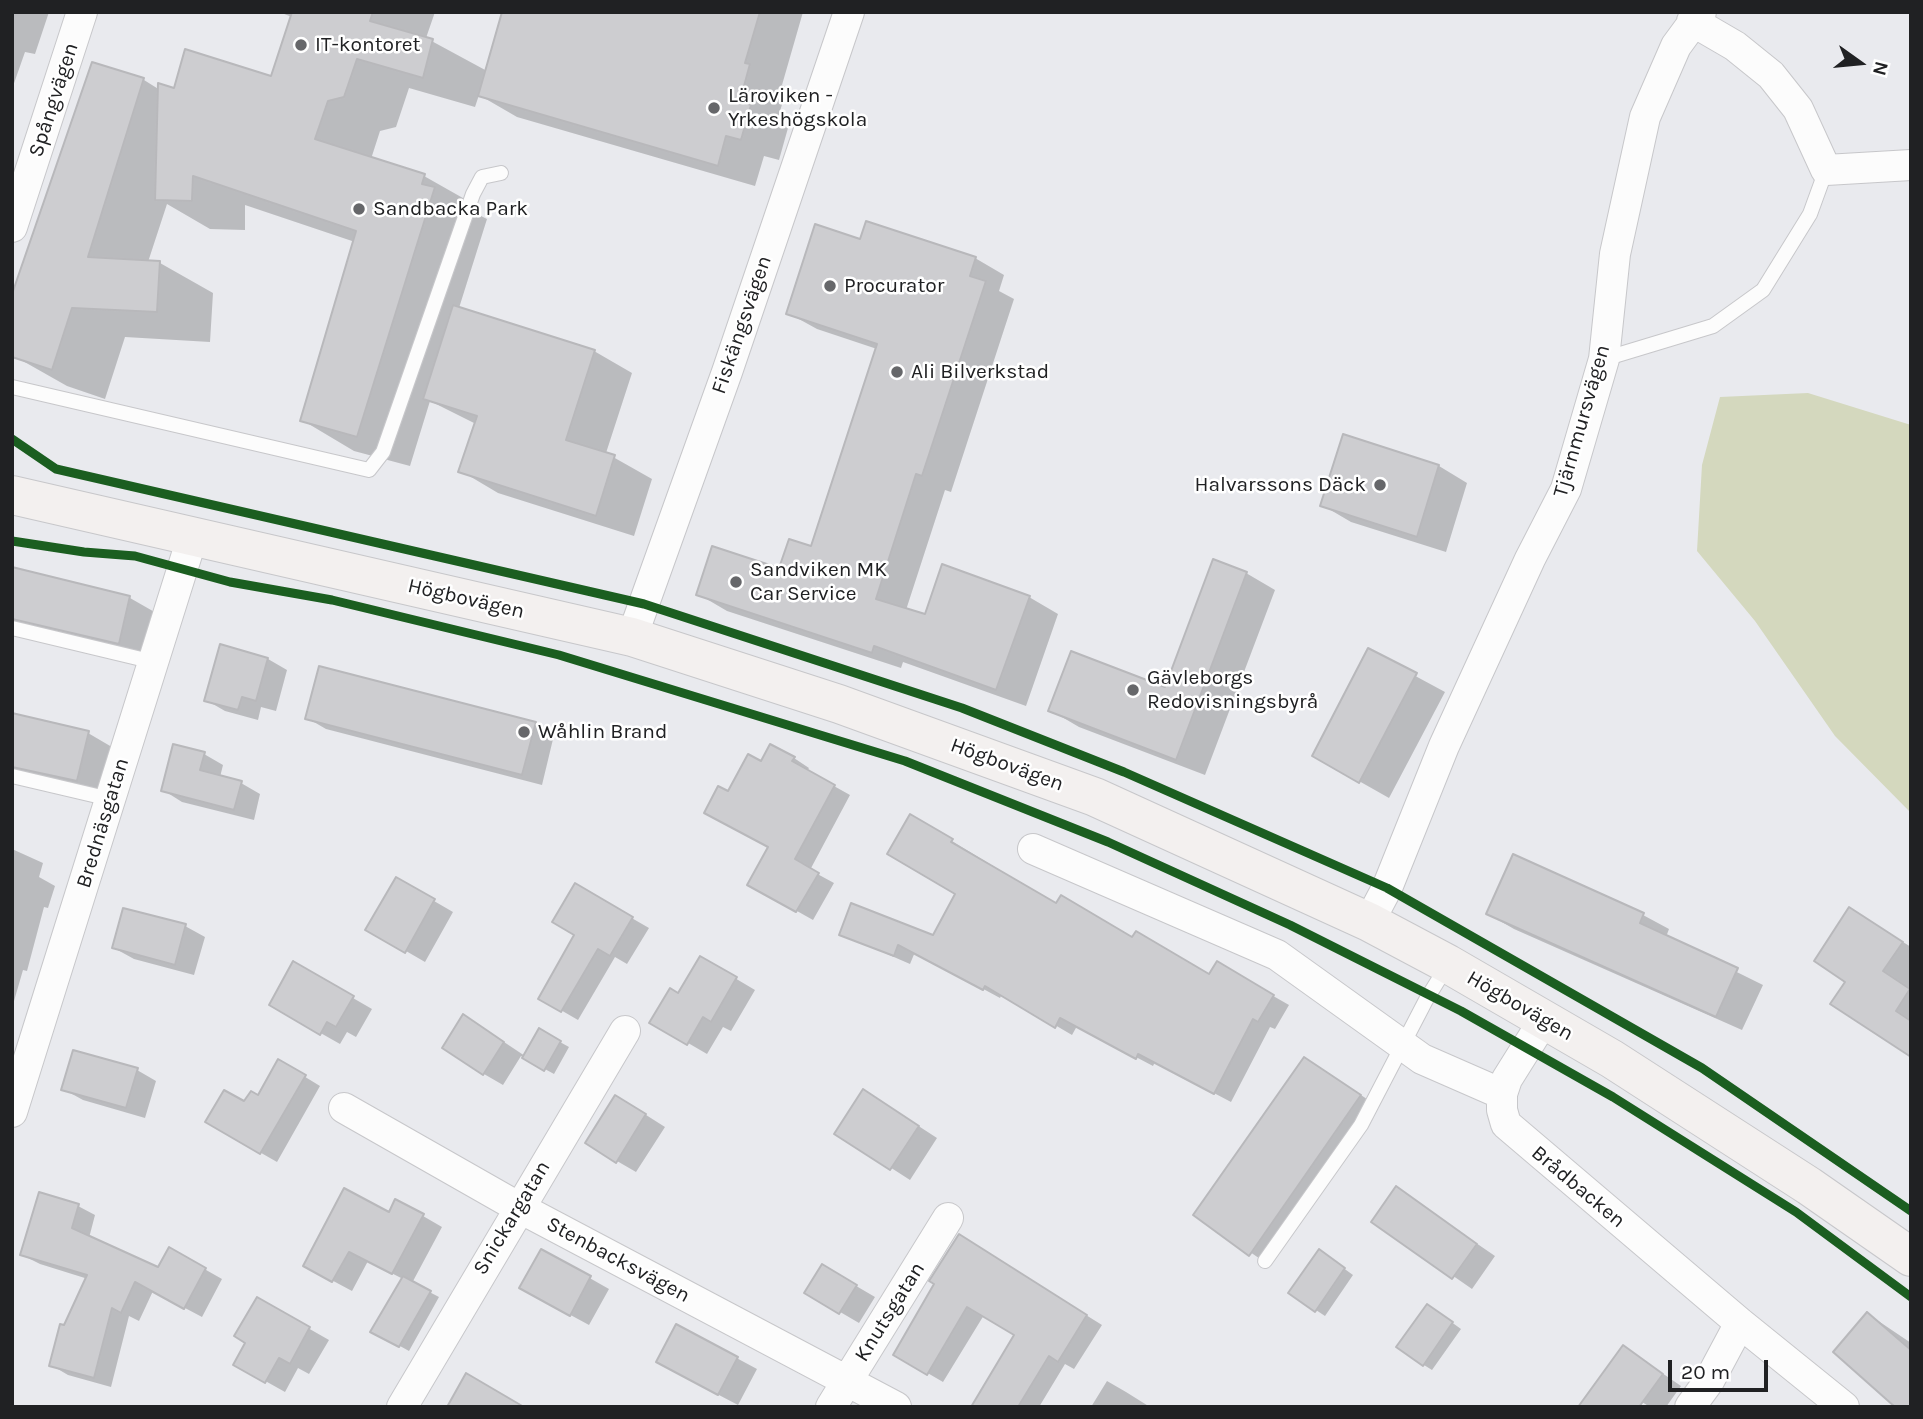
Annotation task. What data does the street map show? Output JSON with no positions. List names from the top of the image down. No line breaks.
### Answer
{"streets":{"main road":["Högbovägen"],"street":["Spångvägen","Fiskängsvägen","Tjärnmursvägen","Brednäsgatan","Brådbacken","Snickargatan","Stenbacksvägen","Knutsgatan"]},"crossings":[["Fiskängsvägen","Högbovägen"],["Tjärnmursvägen","Högbovägen"],["Högbovägen","Brednäsgatan"],["Snickargatan","Stenbacksvägen"],["Stenbacksvägen","Knutsgatan"]],"places":["IT-kontoret","Läroviken - Yrkeshögskola","Sandbacka Park","Procurator","Ali Bilverkstad","Halvarssons Däck","Sandviken MK Car Service","Gävleborgs Redovisningsbyrå","Wåhlin Brand"],"scale_bar":"20 m","north":"right"}
